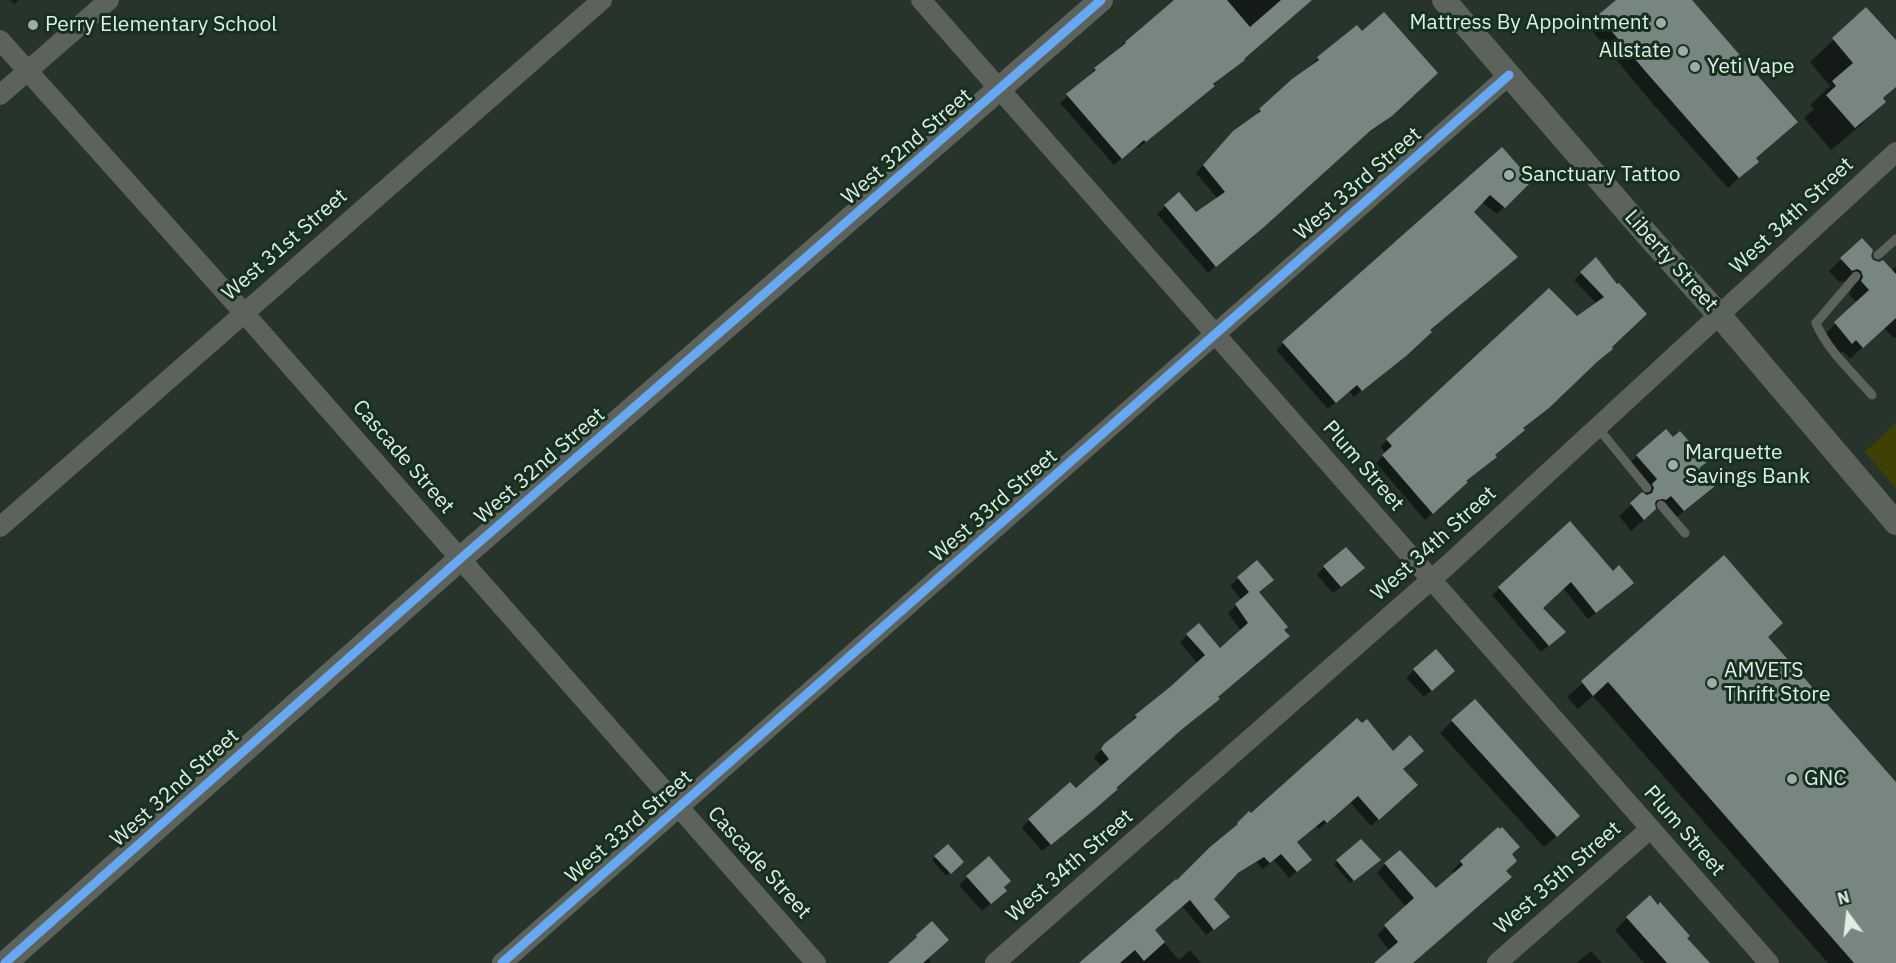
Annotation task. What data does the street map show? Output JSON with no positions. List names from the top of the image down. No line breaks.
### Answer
{"streets":{"street":["West 32nd Street","West 33rd Street","West 34th Street","West 31st Street","Liberty Street","Cascade Street","Plum Street","West 35th Street"]},"crossings":[["West 32nd Street","Cascade Street"],["West 32nd Street","Plum Street"],["West 33rd Street","Liberty Street"],["West 33rd Street","Cascade Street"],["West 33rd Street","Plum Street"],["West 34th Street","Liberty Street"],["West 34th Street","Plum Street"],["West 31st Street","Cascade Street"],["Plum Street","West 35th Street"]],"places":["Mattress By Appointment","Perry Elementary School","Allstate","Yeti Vape","Sanctuary Tattoo","Marquette Savings Bank","AMVETS Thrift Store","GNC"],"north":"top"}
